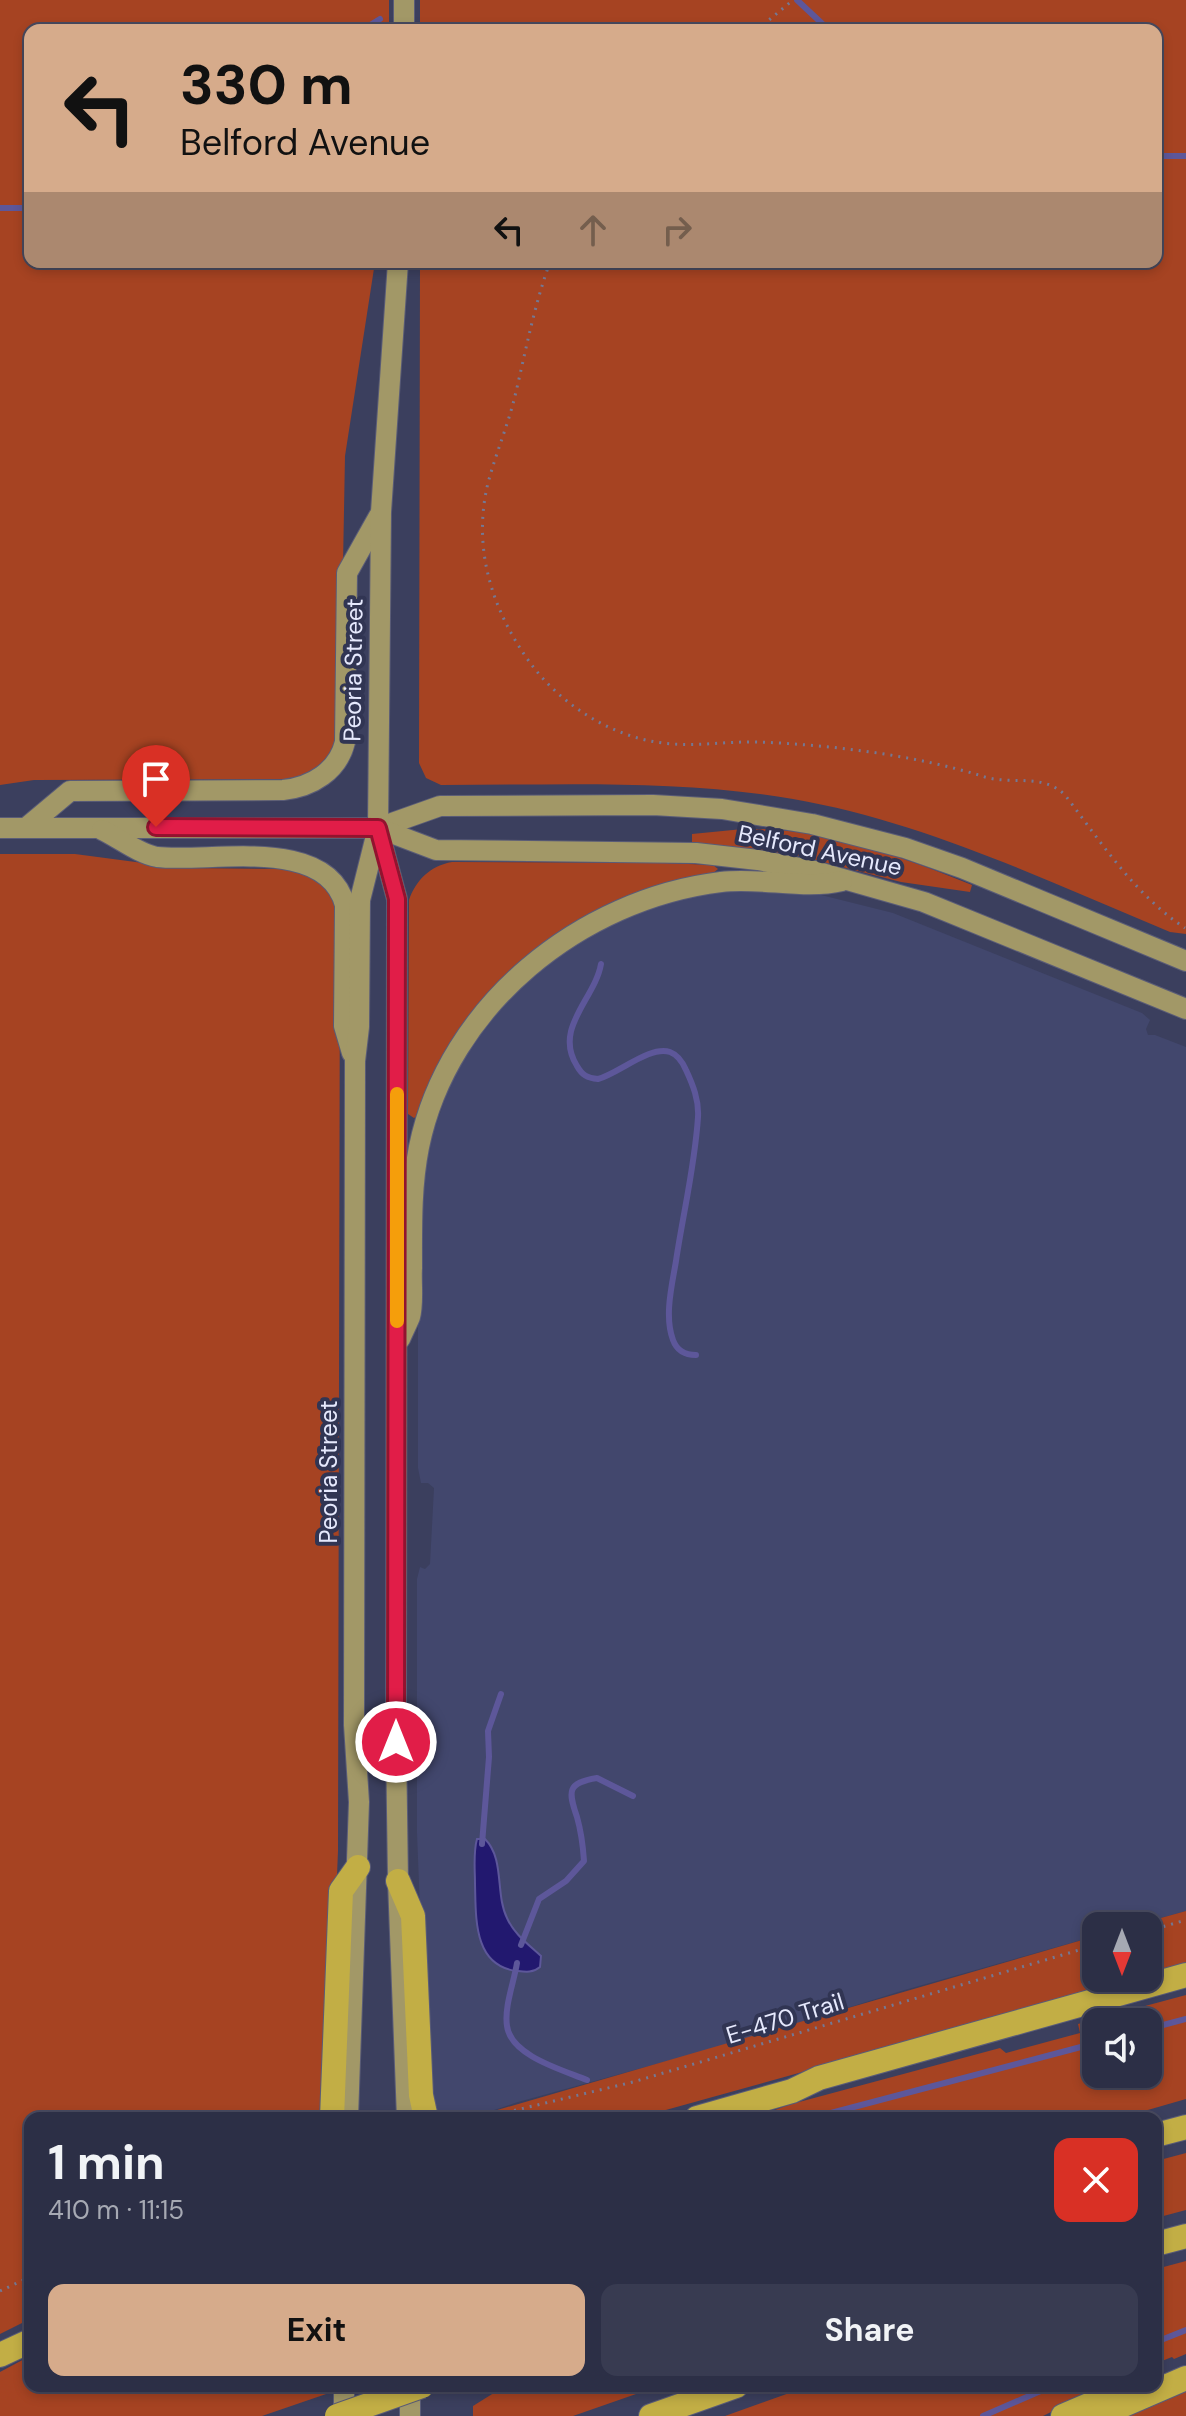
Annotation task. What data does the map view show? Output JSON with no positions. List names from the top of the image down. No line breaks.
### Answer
{"streets":{"main road":["Peoria Street","Belford Avenue"],"path":["E-470 Trail"]},"crossings":[["Peoria Street","Belford Avenue"]],"north":"bottom","page":{"turn":["330 m","Belford Avenue"],"heading":["1 min","410 m · 11:15"],"buttons":["Exit","Share"]}}
